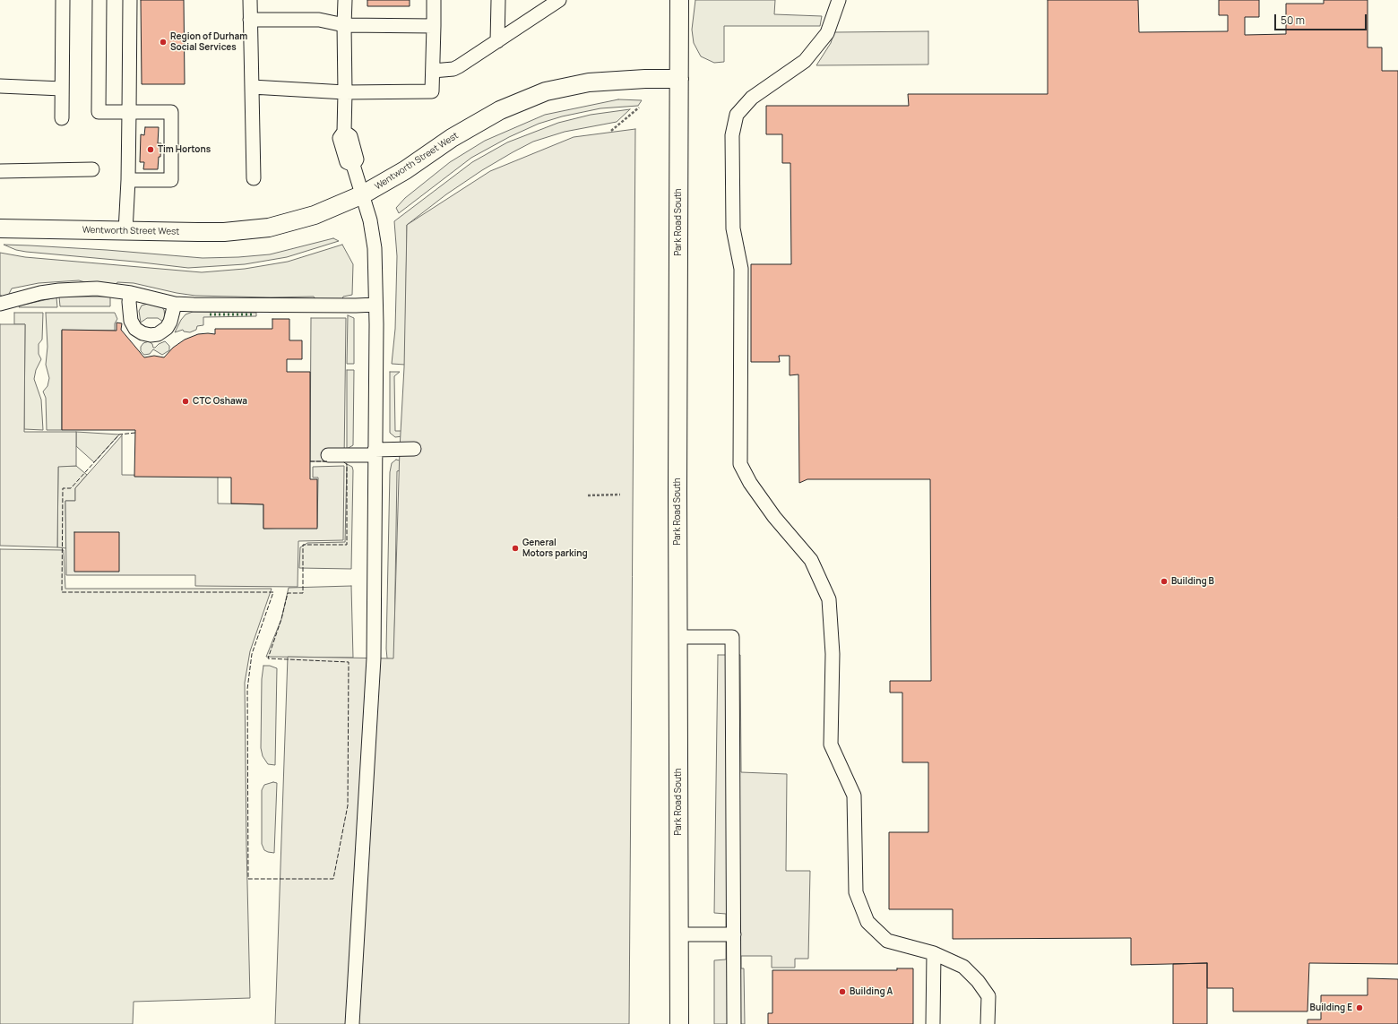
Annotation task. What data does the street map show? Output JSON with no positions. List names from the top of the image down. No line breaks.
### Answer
{"streets":{"main road":["Wentworth Street West","Park Road South"]},"crossings":[["Wentworth Street West","Park Road South"]],"places":["Region of Durham Social Services","Tim Hortons","CTC Oshawa","General Motors parking","Building B","Building A","Building E"],"scale_bar":"50 m"}
